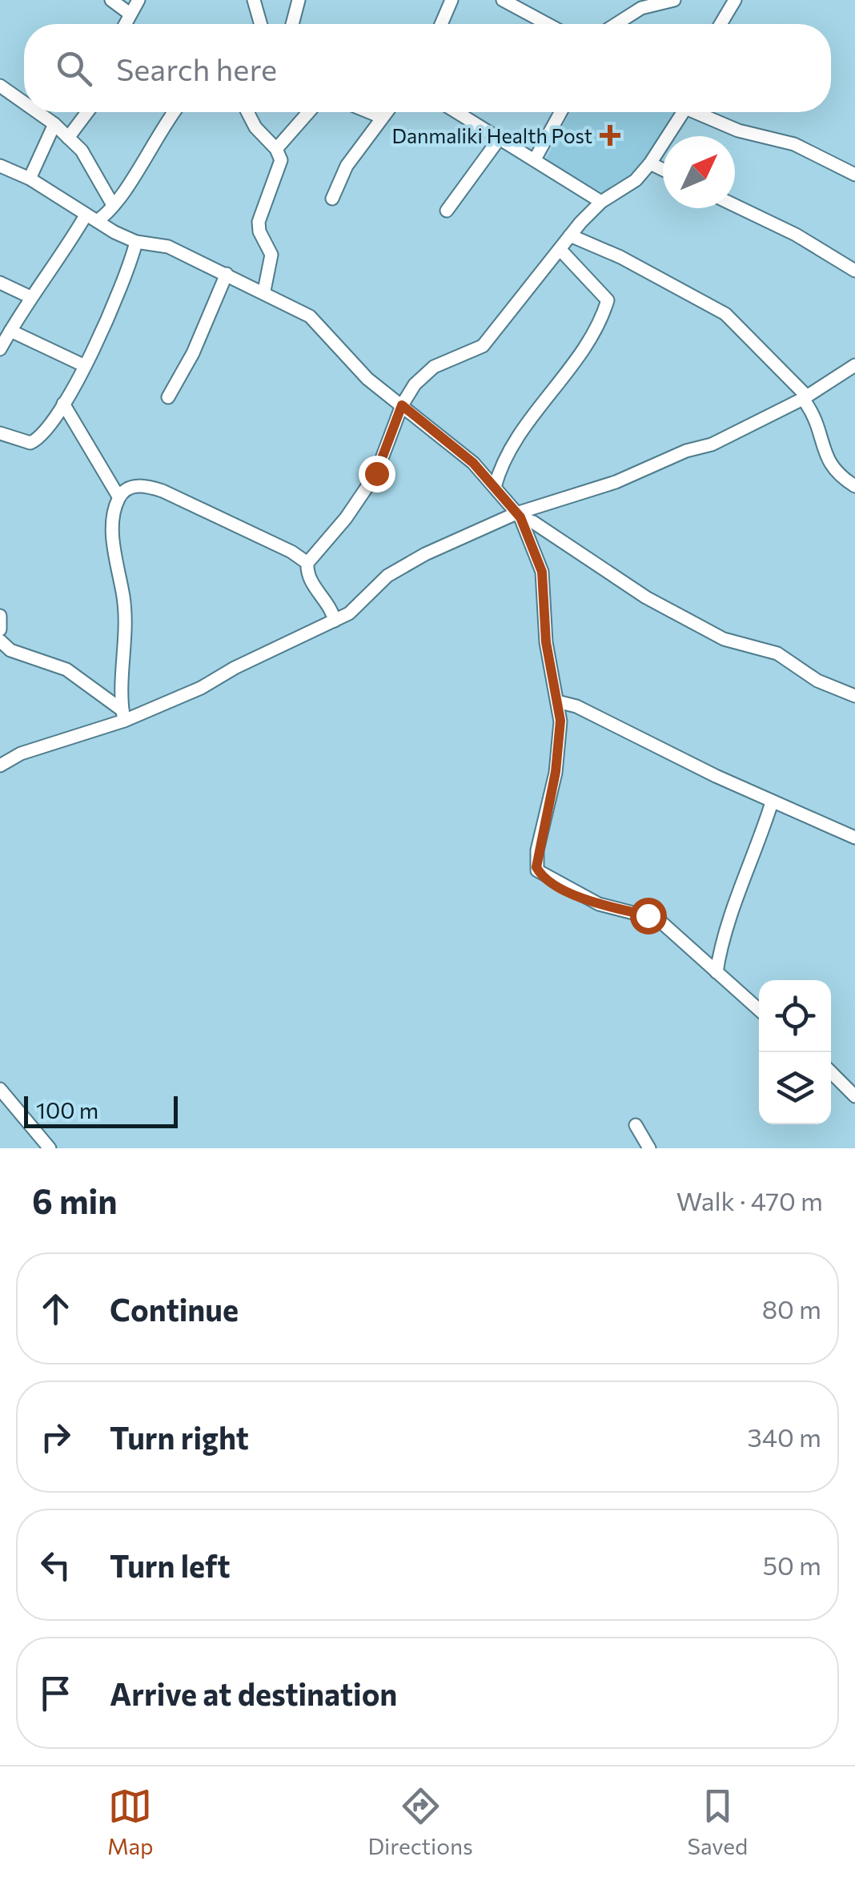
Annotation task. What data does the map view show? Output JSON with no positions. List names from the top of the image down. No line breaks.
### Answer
{"places":{"health":["Danmaliki Health Post"]},"scale_bar":"100 m","north":"top right","page":{"search":"Search here","scale":"100 m","heading":["6 min","Walk · 470 m"],"list":[["Continue","80 m"],["Turn right","340 m"],["Turn left","50 m"],"Arrive at destination"],"nav":["Map","Directions","Saved"]}}
